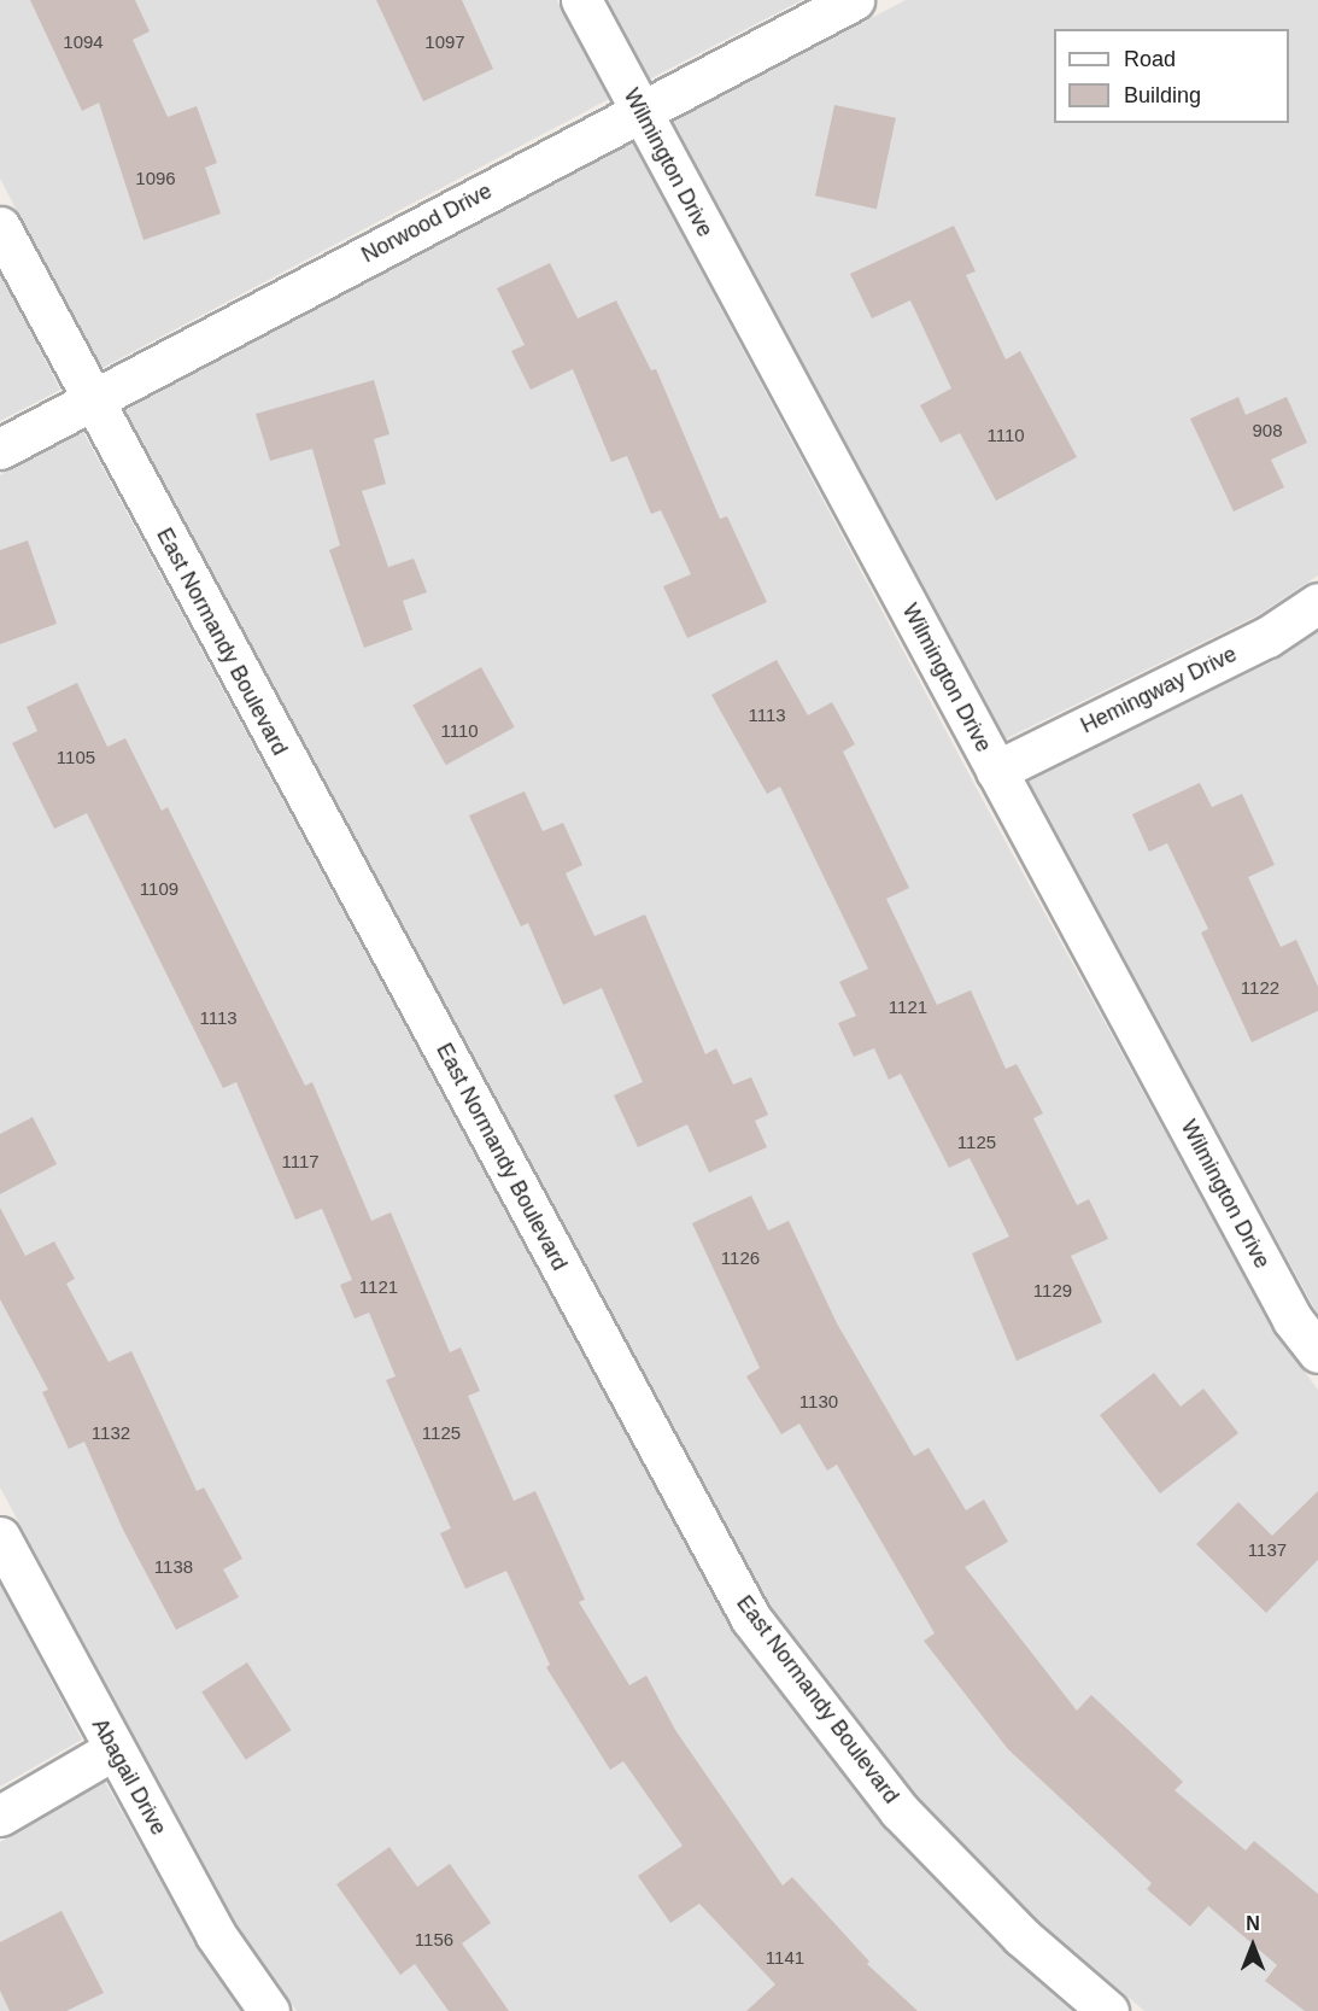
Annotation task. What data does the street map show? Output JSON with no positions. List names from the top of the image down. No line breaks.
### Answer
{"streets":{"street":["Wilmington Drive","Norwood Drive","East Normandy Boulevard","Hemingway Drive","Abagail Drive"]},"crossings":[["Wilmington Drive","Norwood Drive"],["Wilmington Drive","Hemingway Drive"],["Norwood Drive","East Normandy Boulevard"]],"house_numbers":["1094","1097","1096","908","1110","1113","1110","1105","1109","1122","1121","1113","1125","1117","1126","1121","1129","1130","1132","1125","1137","1138","1156","1141"],"legend":["Road","Building"],"north":"top"}
